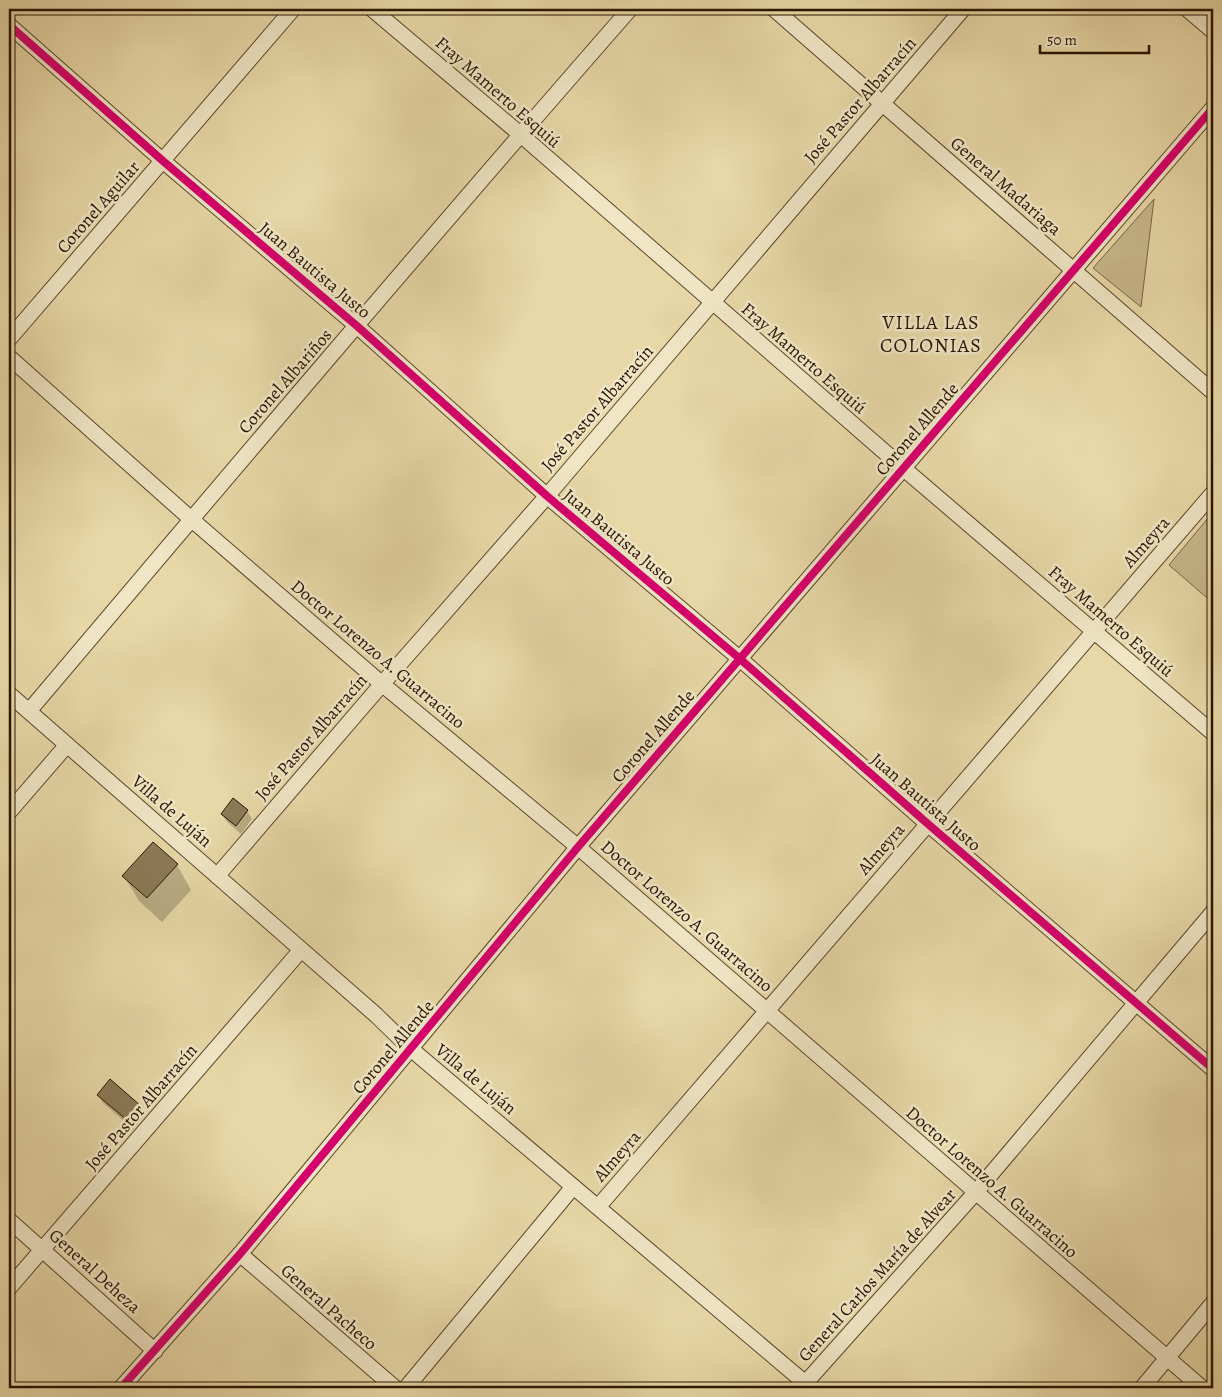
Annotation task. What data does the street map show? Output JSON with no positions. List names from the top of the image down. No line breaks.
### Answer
{"streets":{"street":["Fray Mamerto Esquiú","José Pastor Albarracín","General Madariaga","Coronel Aguilar","Juan Bautista Justo","Coronel Albariños","Coronel Allende","Almeyra","Doctor Lorenzo A. Guarracino","Villa de Luján","General Deheza","General Carlos María de Alvear","General Pacheco"]},"crossings":[["Fray Mamerto Esquiú","José Pastor Albarracín"],["Fray Mamerto Esquiú","Coronel Albariños"],["Fray Mamerto Esquiú","Coronel Allende"],["Fray Mamerto Esquiú","Almeyra"],["José Pastor Albarracín","General Madariaga"],["José Pastor Albarracín","Juan Bautista Justo"],["José Pastor Albarracín","Doctor Lorenzo A. Guarracino"],["José Pastor Albarracín","Villa de Luján"],["José Pastor Albarracín","General Deheza"],["General Madariaga","Coronel Allende"],["Coronel Aguilar","Juan Bautista Justo"],["Juan Bautista Justo","Coronel Albariños"],["Juan Bautista Justo","Coronel Allende"],["Juan Bautista Justo","Almeyra"],["Juan Bautista Justo","General Carlos María de Alvear"],["Coronel Albariños","Doctor Lorenzo A. Guarracino"],["Coronel Albariños","Villa de Luján"],["Coronel Allende","Doctor Lorenzo A. Guarracino"],["Coronel Allende","Villa de Luján"],["Coronel Allende","General Deheza"],["Coronel Allende","General Pacheco"],["Almeyra","Doctor Lorenzo A. Guarracino"],["Almeyra","Villa de Luján"],["Doctor Lorenzo A. Guarracino","General Carlos María de Alvear"],["Villa de Luján","General Carlos María de Alvear"]],"districts":["VILLA LAS COLONIAS"],"scale_bar":"50 m"}
